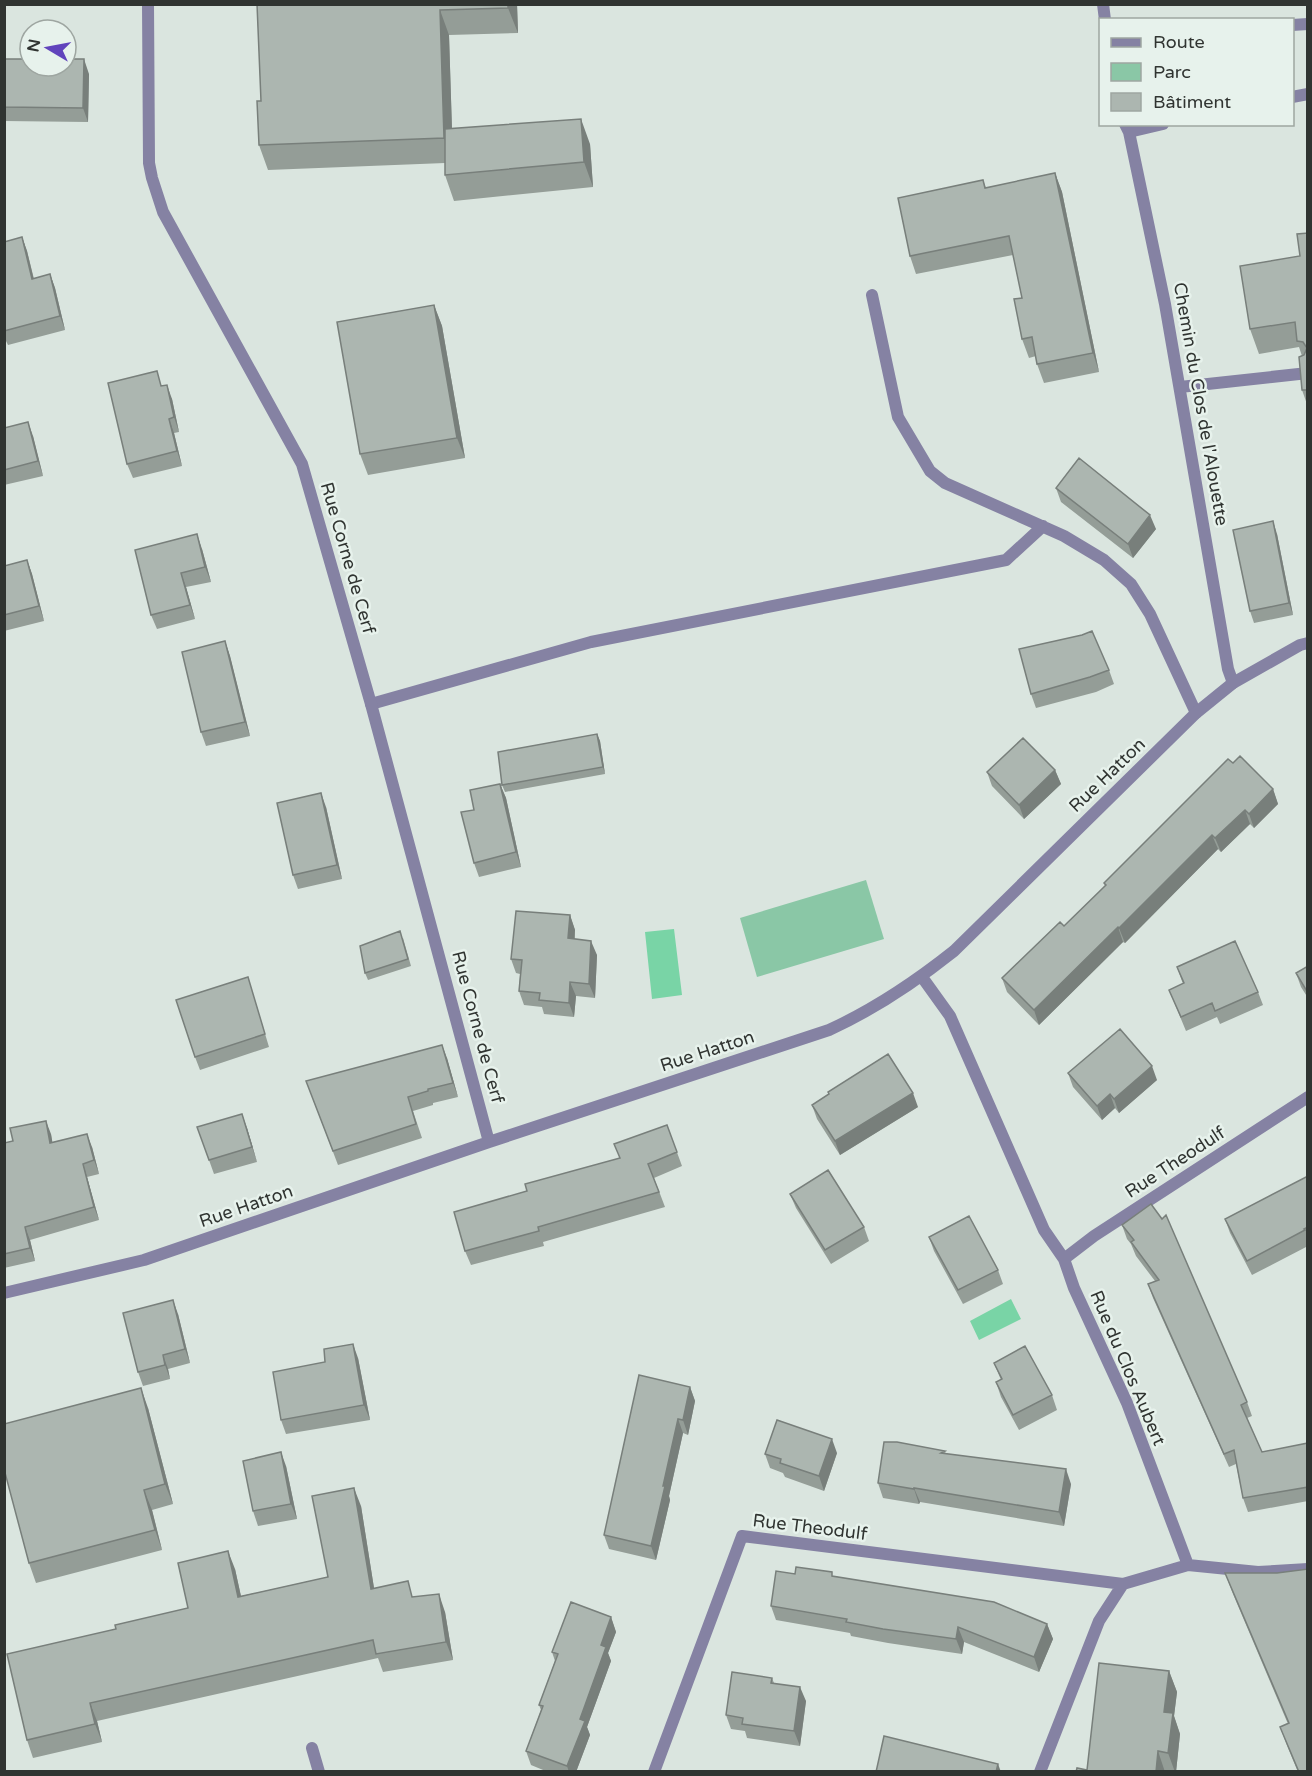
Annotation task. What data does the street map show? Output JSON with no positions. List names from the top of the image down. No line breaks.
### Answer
{"streets":{"street":["Chemin du Clos de l'Alouette","Rue Corne de Cerf","Rue Hatton","Rue Theodulf","Rue du Clos Aubert"]},"crossings":[["Chemin du Clos de l'Alouette","Rue Hatton"],["Rue Corne de Cerf","Rue Hatton"],["Rue Hatton","Rue du Clos Aubert"],["Rue Theodulf","Rue du Clos Aubert"]],"legend":["Route","Parc","Bâtiment"],"north":"left"}
